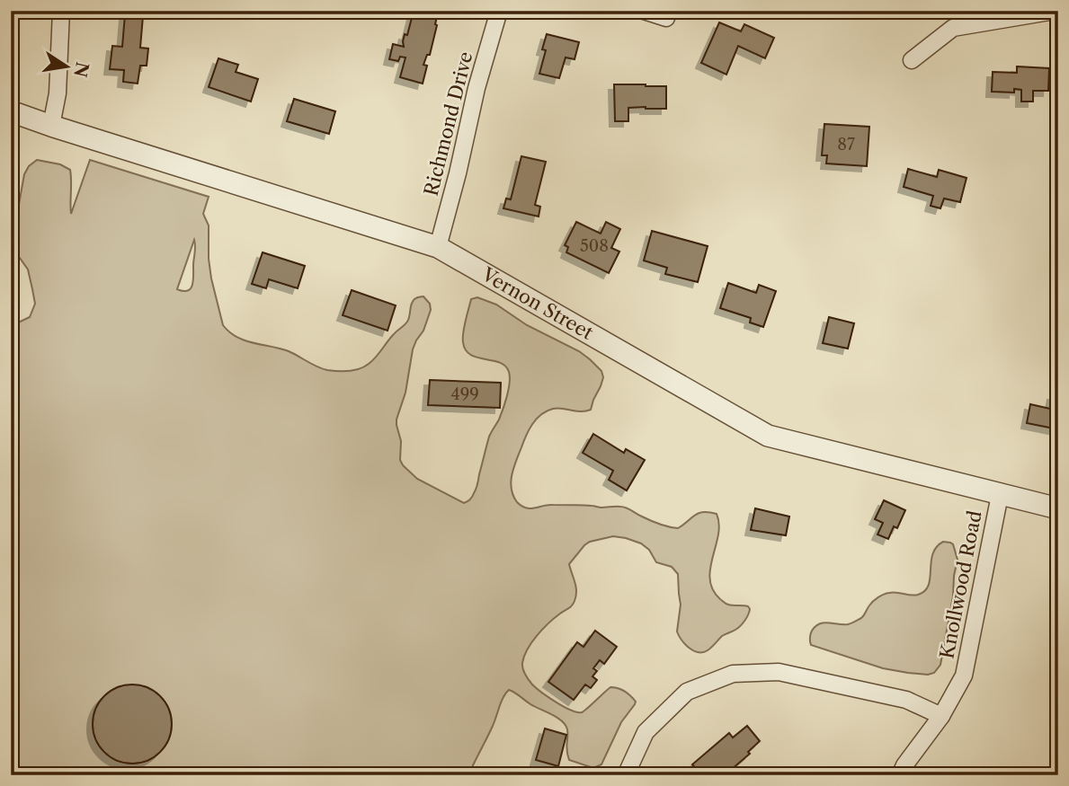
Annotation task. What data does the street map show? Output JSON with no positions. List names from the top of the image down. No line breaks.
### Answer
{"streets":{"street":["Richmond Drive","Vernon Street","Knollwood Road"]},"crossings":[["Richmond Drive","Vernon Street"],["Vernon Street","Knollwood Road"]],"house_numbers":["87","508","499"],"north":"right"}
